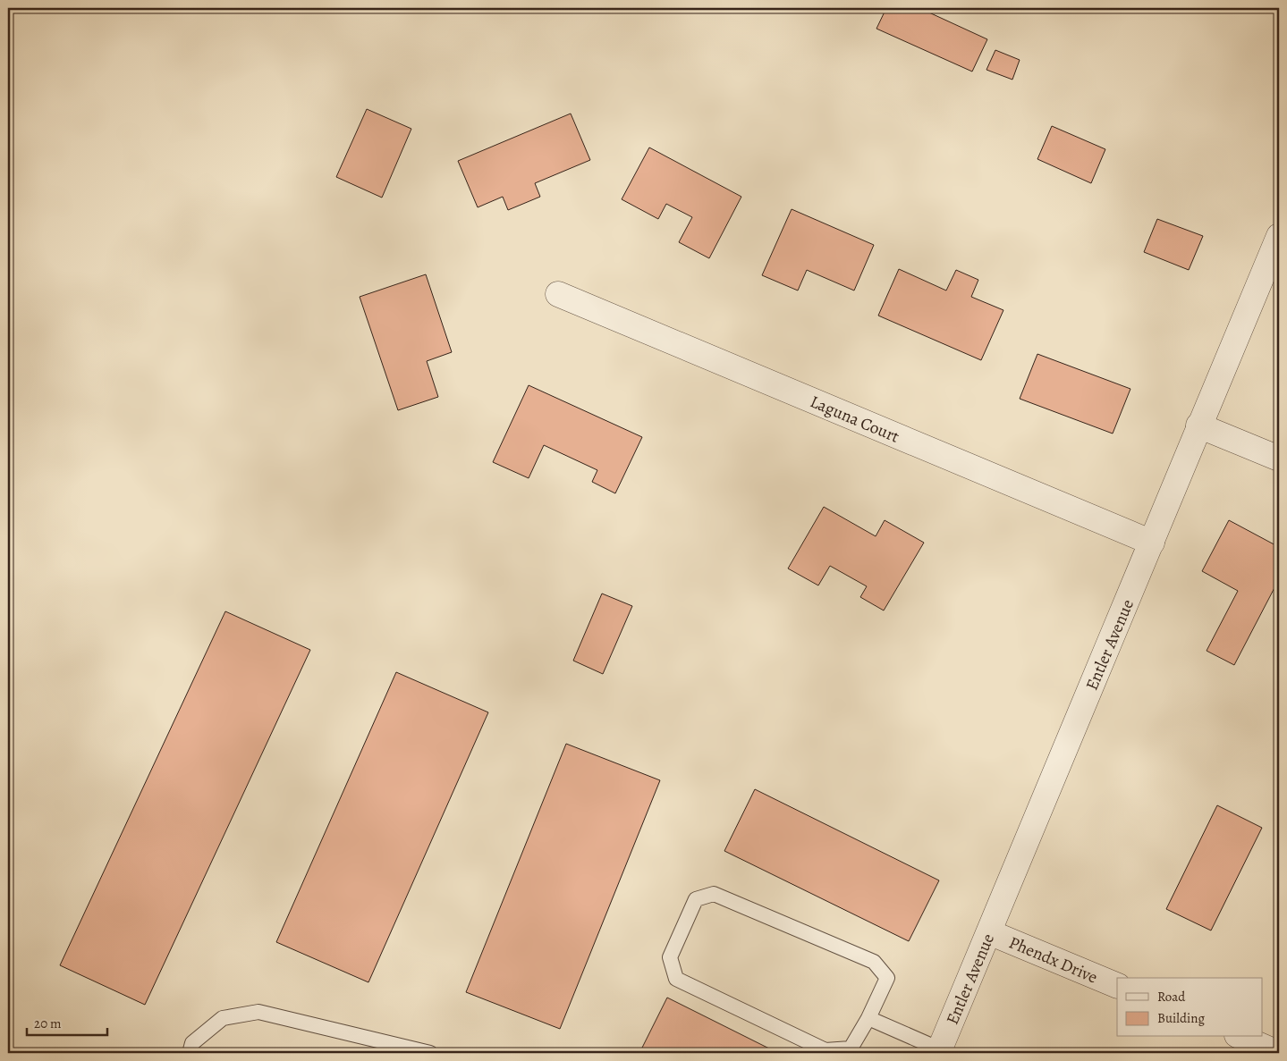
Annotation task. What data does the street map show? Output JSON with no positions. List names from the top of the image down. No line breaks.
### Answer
{"streets":{"street":["Laguna Court","Entler Avenue","Phendx Drive"]},"crossings":[["Laguna Court","Entler Avenue"],["Entler Avenue","Phendx Drive"]],"legend":["Road","Building"],"scale_bar":"20 m"}
